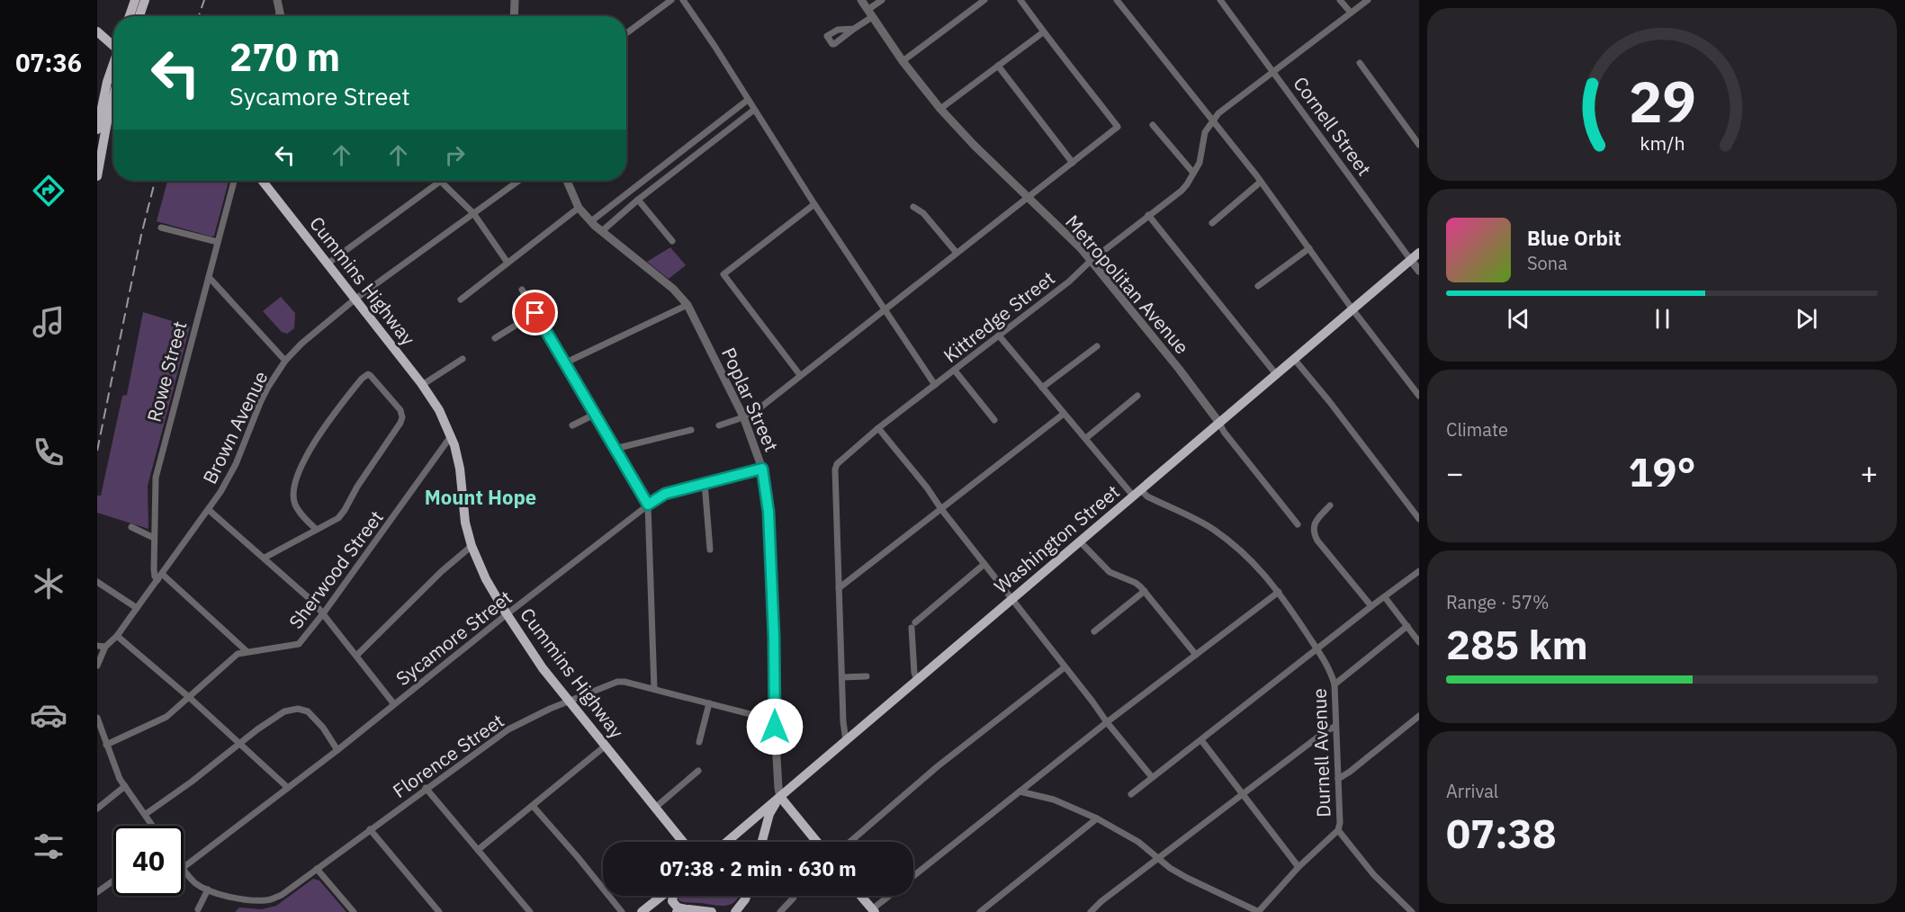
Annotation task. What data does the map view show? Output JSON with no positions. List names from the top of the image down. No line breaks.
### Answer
{"streets":{"main road":["Cummins Highway","Washington Street"],"street":["Cornell Street","Metropolitan Avenue","Kittredge Street","Rowe Street","Poplar Street","Brown Avenue","Sherwood Street","Sycamore Street","Durnell Avenue","Florence Street"]},"crossings":[["Cornell Street","Kittredge Street"],["Cornell Street","Washington Street"],["Cummins Highway","Brown Avenue"],["Cummins Highway","Sherwood Street"],["Cummins Highway","Sycamore Street"],["Cummins Highway","Florence Street"],["Metropolitan Avenue","Kittredge Street"],["Metropolitan Avenue","Washington Street"],["Kittredge Street","Washington Street"],["Kittredge Street","Durnell Avenue"],["Rowe Street","Brown Avenue"],["Poplar Street","Washington Street"],["Poplar Street","Sycamore Street"],["Poplar Street","Florence Street"],["Washington Street","Durnell Avenue"]],"districts":["Mount Hope"],"page":{"tabs":"07:36","turn":["270 m","Sycamore Street"],"song":["Blue Orbit","Sona"],"tile":["Climate",["Range · 57%","285 km"],["Arrival","07:38"]],"heat":["−","19°","+"],"limit":"40","trip":"07:38 · 2 min · 630 m","gauge":["29","km/h"]}}
